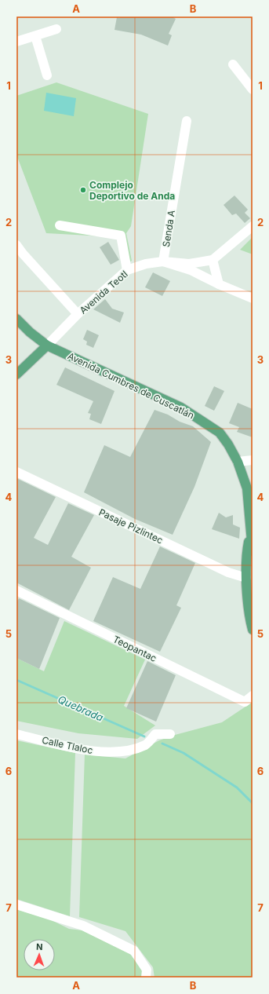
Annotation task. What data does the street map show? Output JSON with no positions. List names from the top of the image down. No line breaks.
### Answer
{"streets":{"main road":["Avenida Cumbres de Cuscatlán"],"street":["Senda A","Avenida Teotl","Pasaje Pizlintec","Teopantac","Calle Tlaloc"]},"crossings":[["Senda A","Avenida Teotl"],["Avenida Teotl","Avenida Cumbres de Cuscatlán"],["Avenida Cumbres de Cuscatlán","Pasaje Pizlintec"]],"water":["Quebrada"],"places":["Complejo Deportivo de Anda"],"north":"top","grid":{"columns":["A","B"],"rows":["1","2","3","4","5","6","7"]}}
